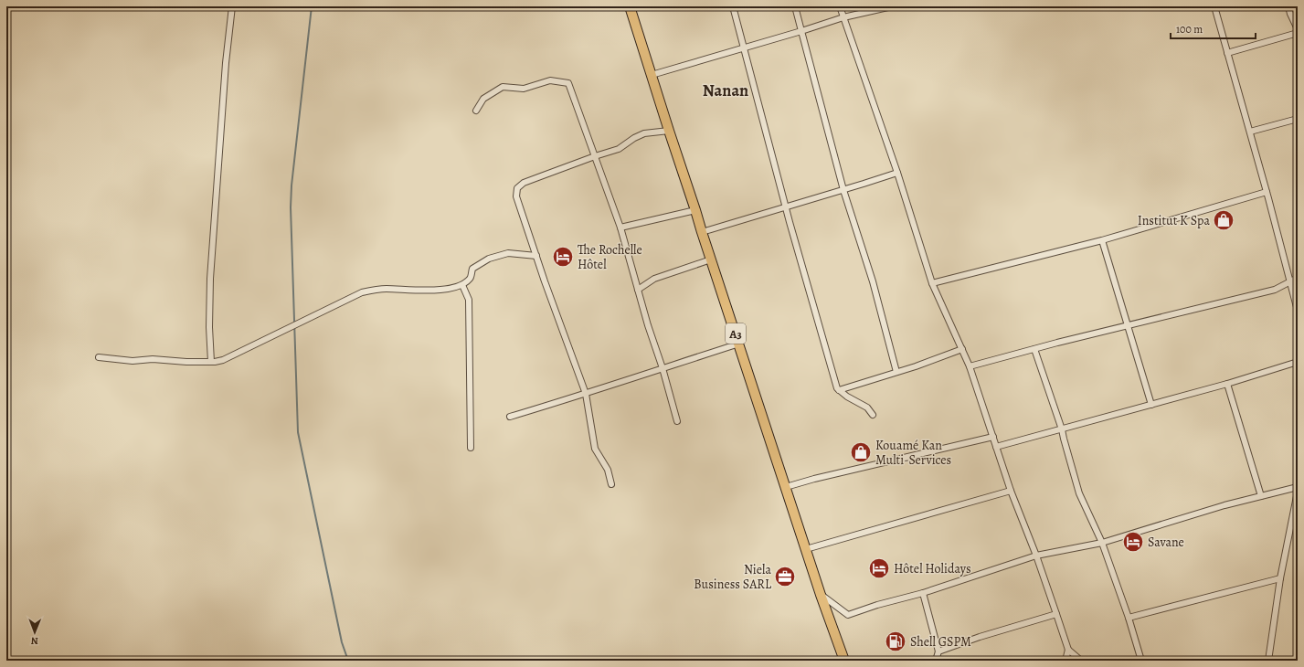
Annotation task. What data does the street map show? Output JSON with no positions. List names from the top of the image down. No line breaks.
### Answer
{"streets":{"highway":["A3"]},"districts":["Nanan"],"places":{"shop":["Institut K Spa","Kouamé Kan Multi-Services"],"hotel":["The Rochelle Hôtel","Savane","Hôtel Holidays"],"office":["Niela Business SARL"],"fuel station":["Shell GSPM"]},"scale_bar":"100 m","north":"bottom"}
